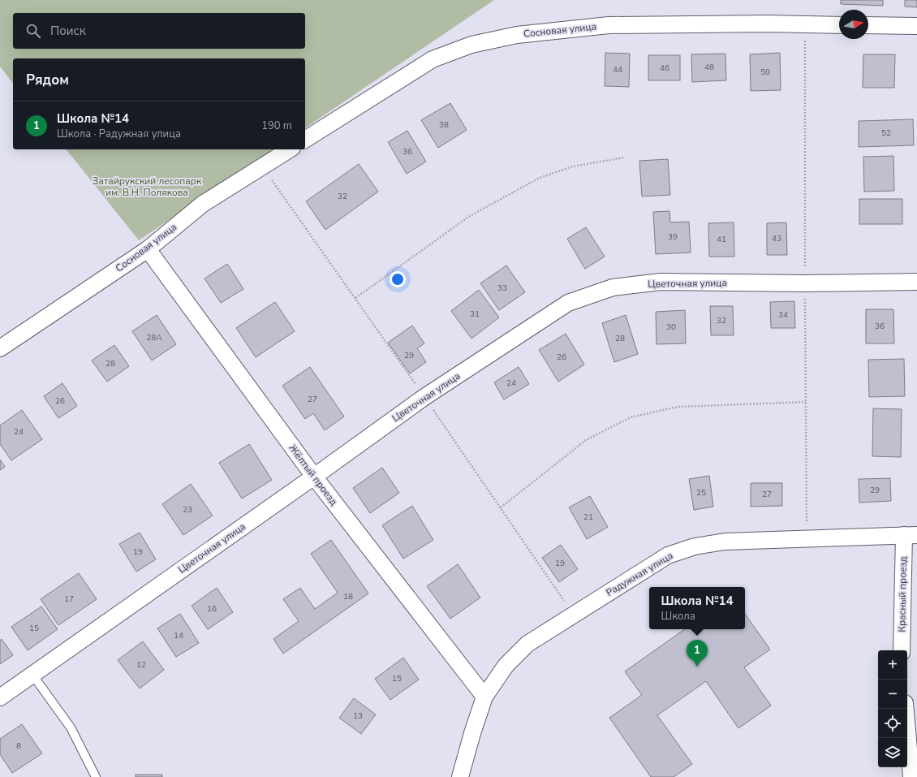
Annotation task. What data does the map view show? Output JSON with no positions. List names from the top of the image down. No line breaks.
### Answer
{"streets":{"street":["Сосновая улица","Цветочная улица","Жёлтый проезд","Радужная улица","Красный проезд"]},"crossings":[["Сосновая улица","Жёлтый проезд"],["Цветочная улица","Жёлтый проезд"],["Жёлтый проезд","Радужная улица"],["Радужная улица","Красный проезд"]],"parks":["Затайрукский лесопарк им. В.Н. Полякова"],"house_numbers":["48","46","44","50","38","52","36","32","39","43","41","33","31","34","32","36","30","28А","28","29","26","28","24","27","26","24","29","25","27","23","21","19","19","18","17","16","15","14","12","15","13","8"],"north":"right","page":{"search":"Поиск","heading":"Рядом","list":[{"mark":"1","name":"Школа №14","note":"Школа · Радужная улица","value":"190 m"}],"popup":["Школа №14","Школа"],"pins":"1","map_buttons":["+","−"]}}
